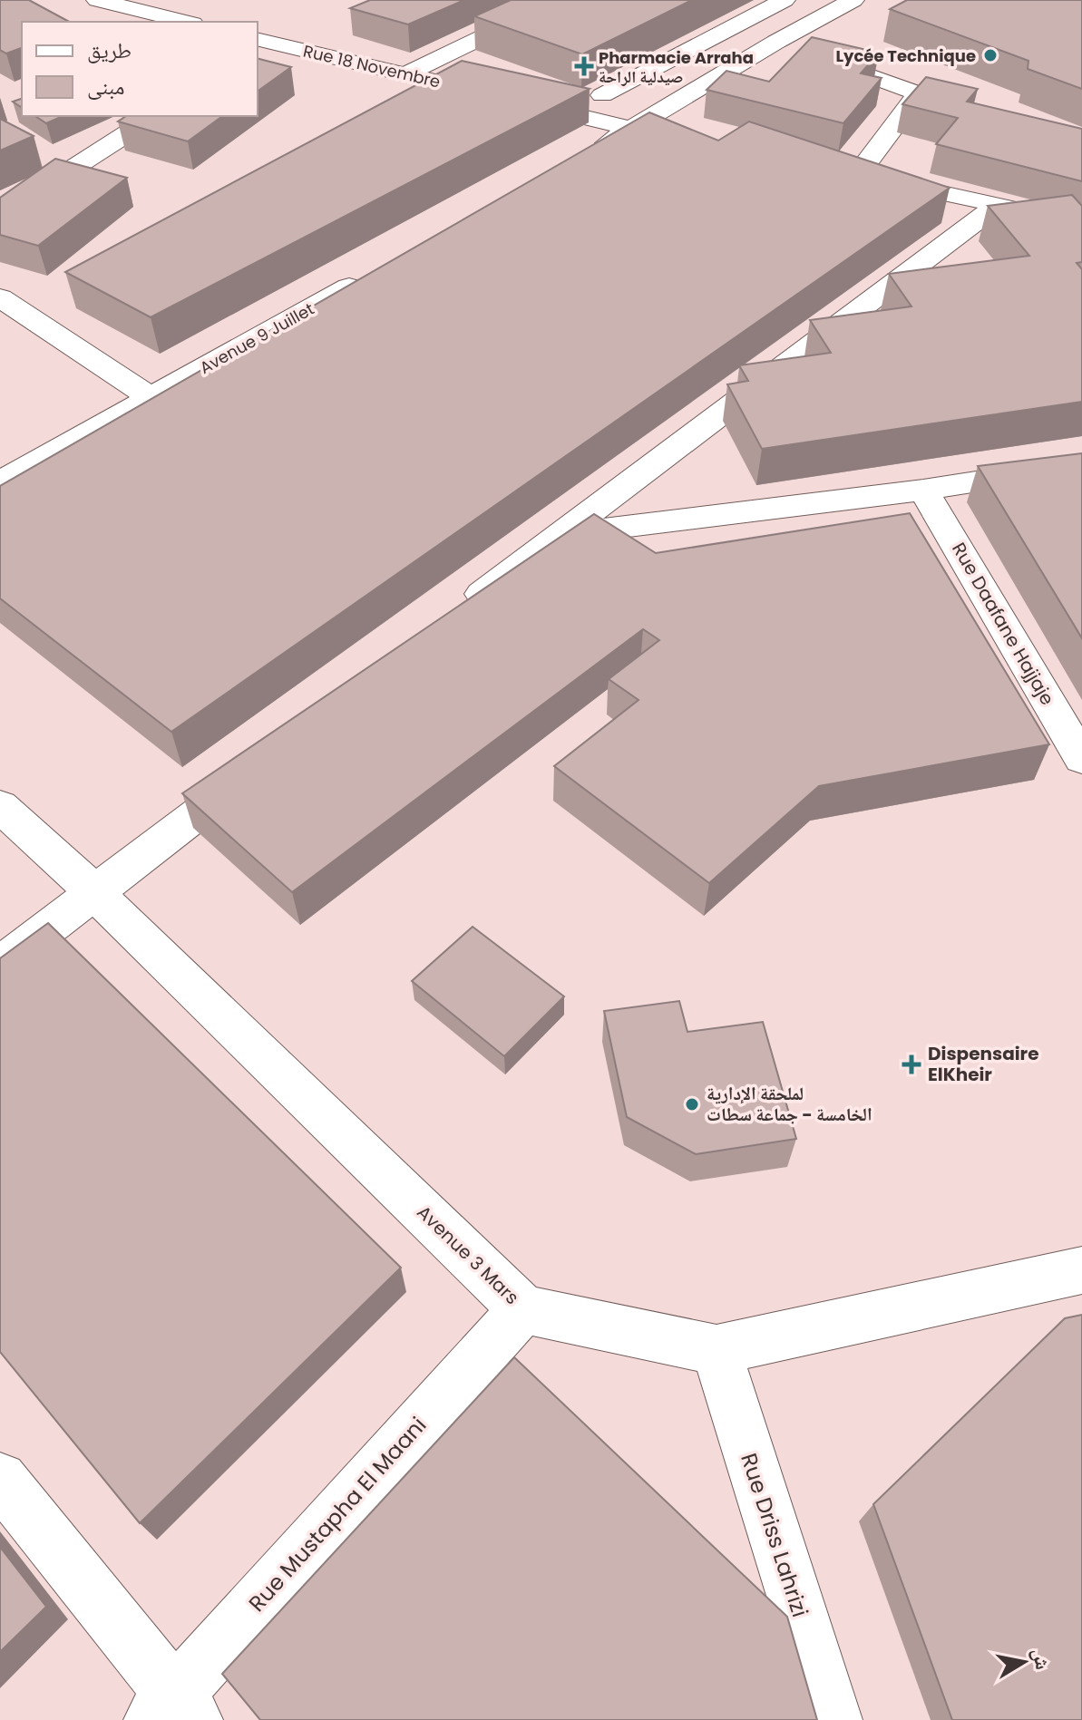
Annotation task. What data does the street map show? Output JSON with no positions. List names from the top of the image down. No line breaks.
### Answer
{"streets":{"street":["Rue 18 Novembre","Avenue 9 Juillet","Rue Daafane Hajjaje","Avenue 3 Mars","Rue Mustapha El Maani","Rue Driss Lahrizi"]},"crossings":[["Avenue 3 Mars","Rue Mustapha El Maani"],["Avenue 3 Mars","Rue Driss Lahrizi"]],"places":{"other":["Lycée Technique","لملحقة الإدارية الخامسة - جماعة سطات"],"health":["Pharmacie Arraha صيدلية الراحة","Dispensaire ElKheir"]},"legend":["طريق","مبنى"],"north":"right"}
